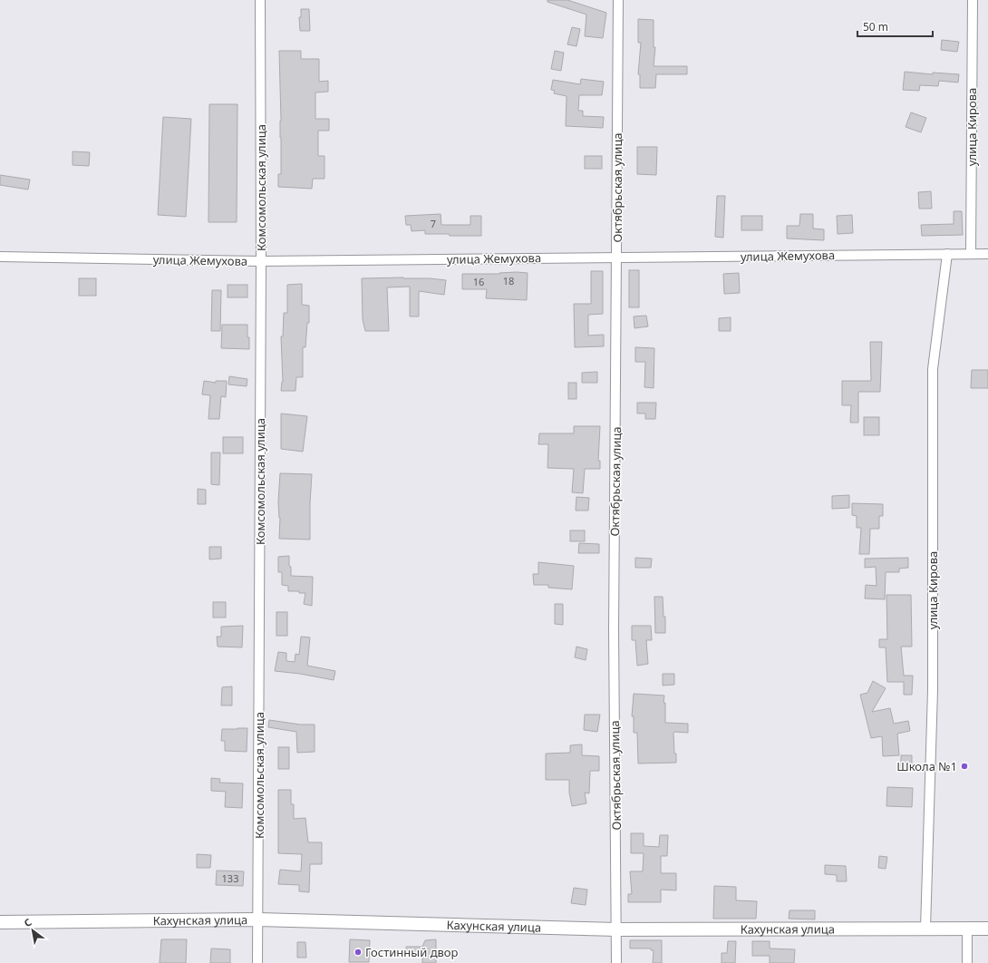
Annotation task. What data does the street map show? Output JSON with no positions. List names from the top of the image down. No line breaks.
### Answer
{"streets":{"street":["улица Кирова","Комсомольская улица","Октябрьская улица","улица Жемухова","Кахунская улица"]},"crossings":[["улица Кирова","улица Жемухова"],["улица Кирова","Кахунская улица"],["Комсомольская улица","улица Жемухова"],["Комсомольская улица","Кахунская улица"],["Октябрьская улица","улица Жемухова"],["Октябрьская улица","Кахунская улица"]],"places":["Школа №1","Гостинный двор"],"house_numbers":["7","18","16","133"],"scale_bar":"50 m","north":"top left"}
